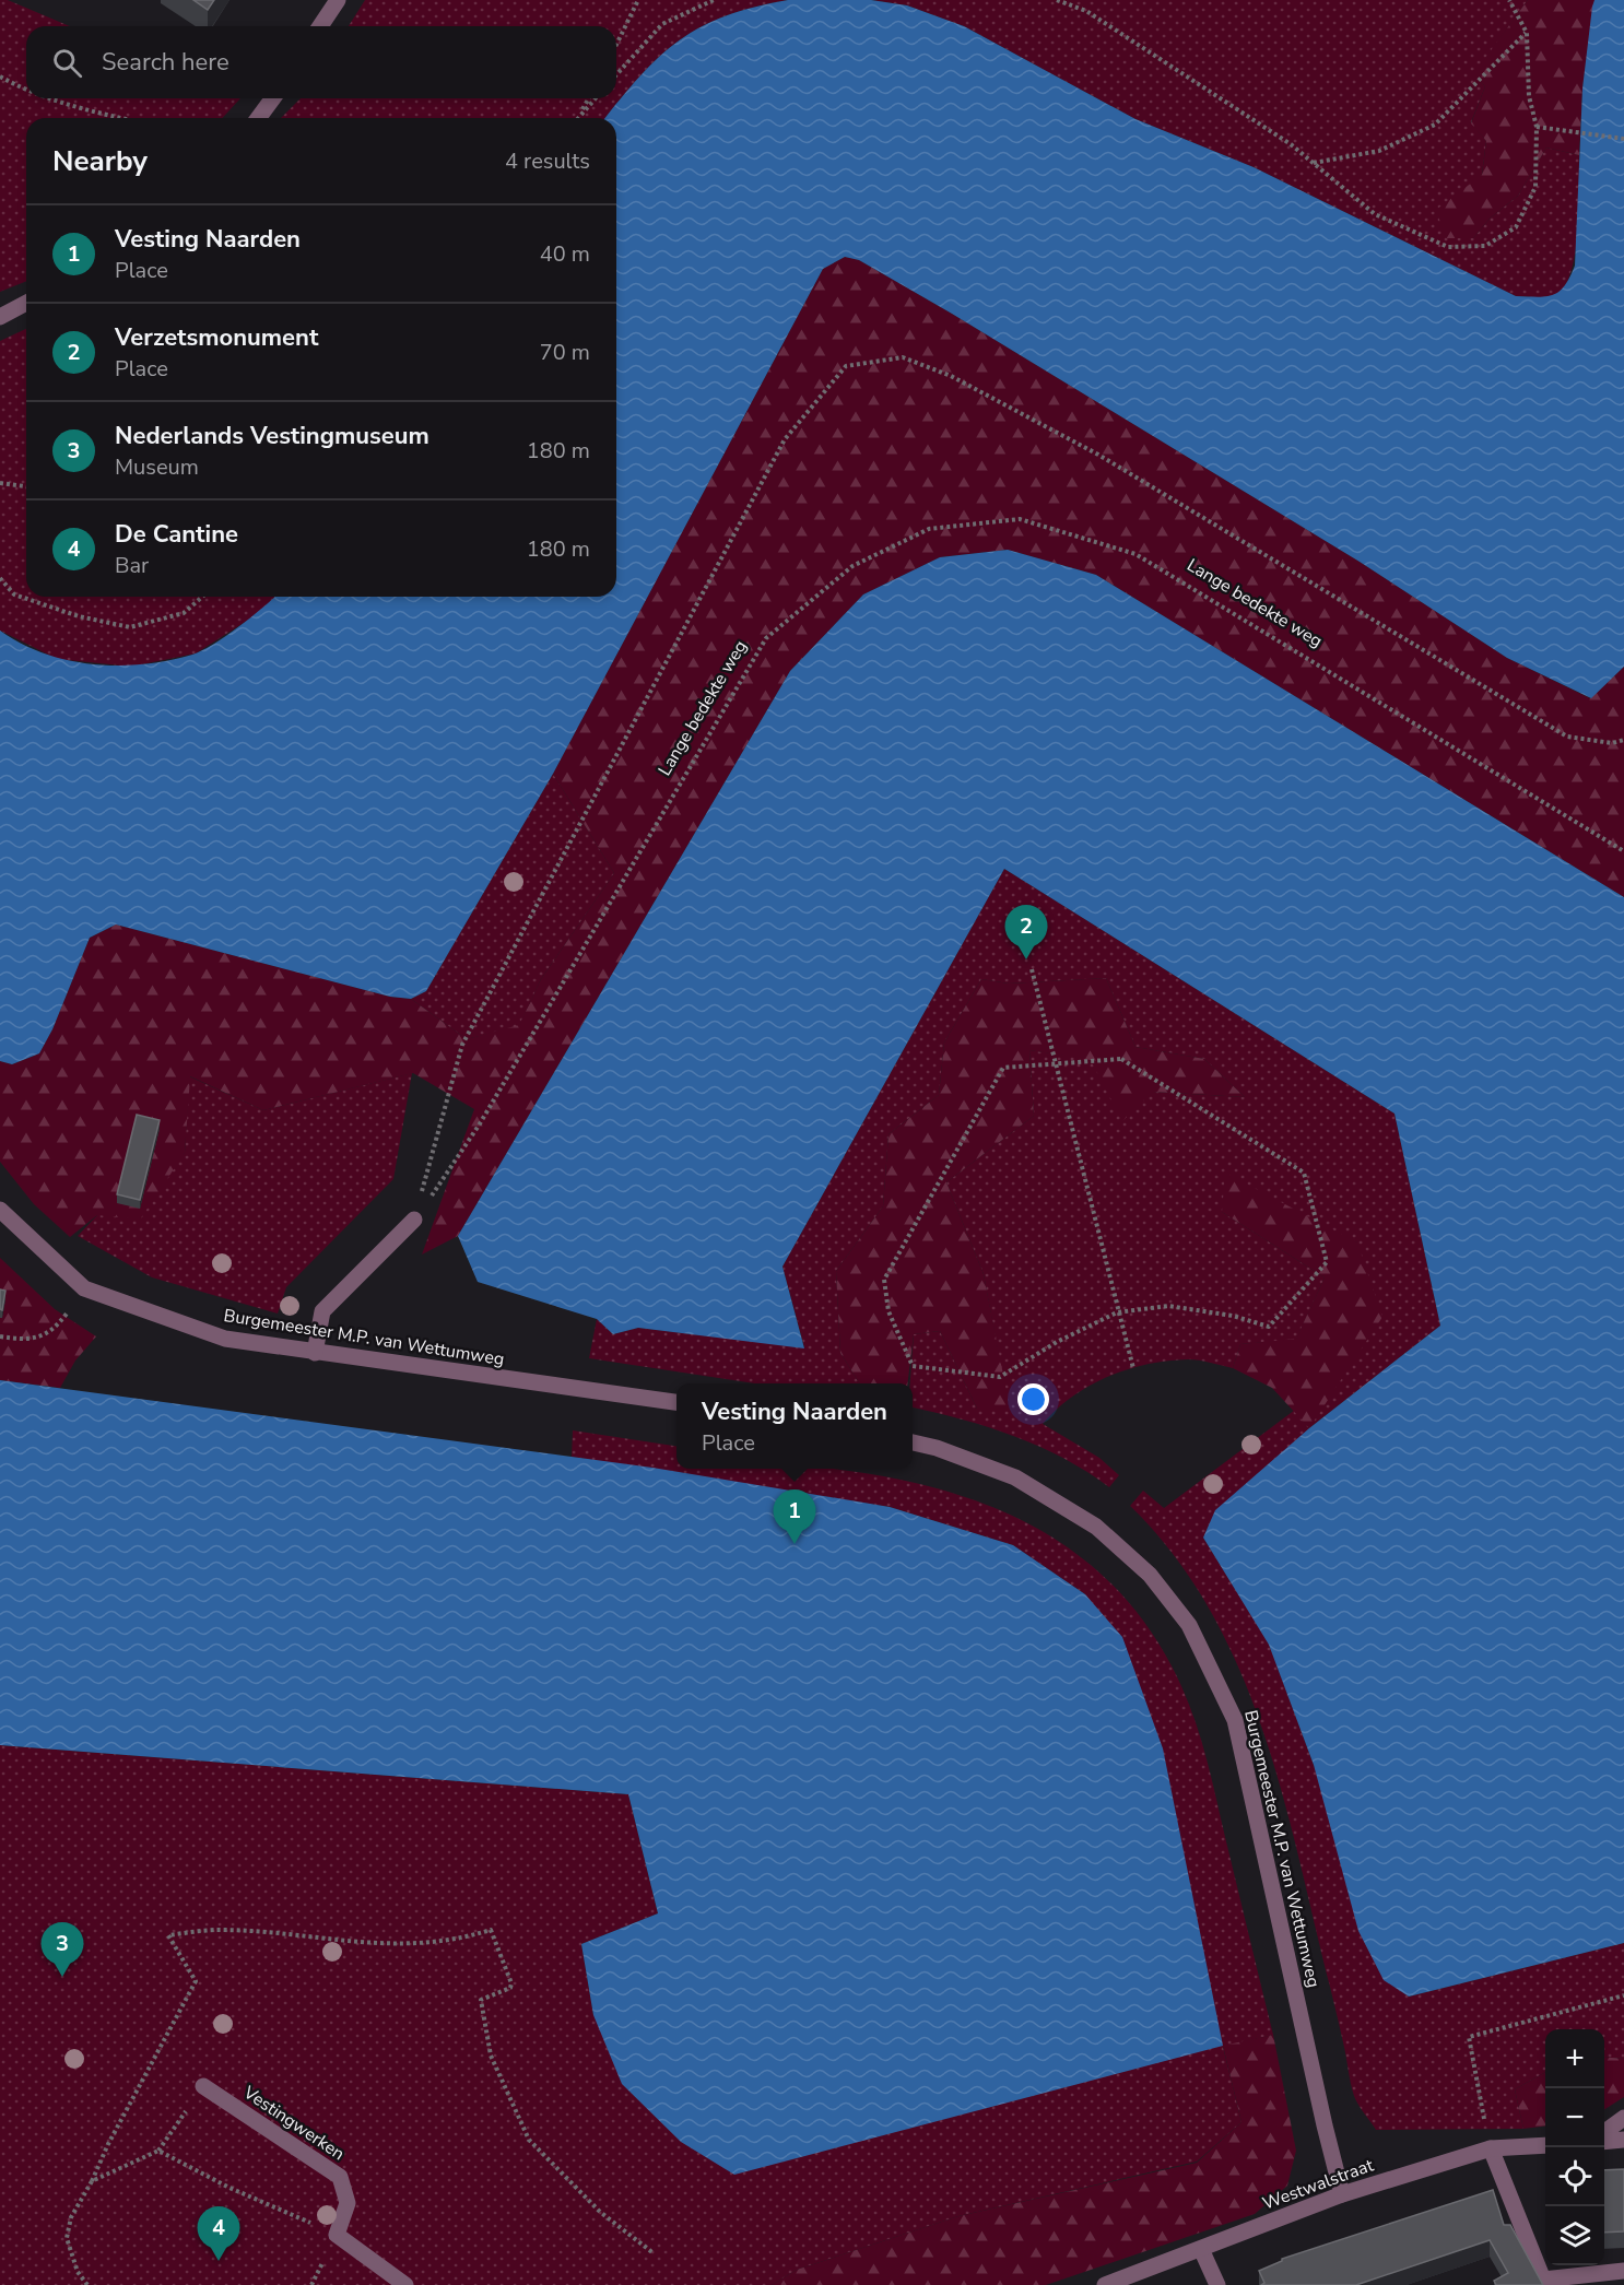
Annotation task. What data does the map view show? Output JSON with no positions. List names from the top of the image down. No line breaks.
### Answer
{"streets":{"street":["Burgemeester M.P. van Wettumweg","Vestingwerken","Westwalstraat"],"path":["Lange bedekte weg"]},"crossings":[["Burgemeester M.P. van Wettumweg","Westwalstraat"]],"page":{"search":"Search here","heading":["Nearby","4 results"],"list":[{"mark":"1","name":"Vesting Naarden","note":"Place","value":"40 m"},{"mark":"2","name":"Verzetsmonument","note":"Place","value":"70 m"},{"mark":"3","name":"Nederlands Vestingmuseum","note":"Museum","value":"180 m"},{"mark":"4","name":"De Cantine","note":"Bar","value":"180 m"}],"pins":["2","1","3","4"],"popup":["Vesting Naarden","Place"],"map_buttons":["+","−"]}}
